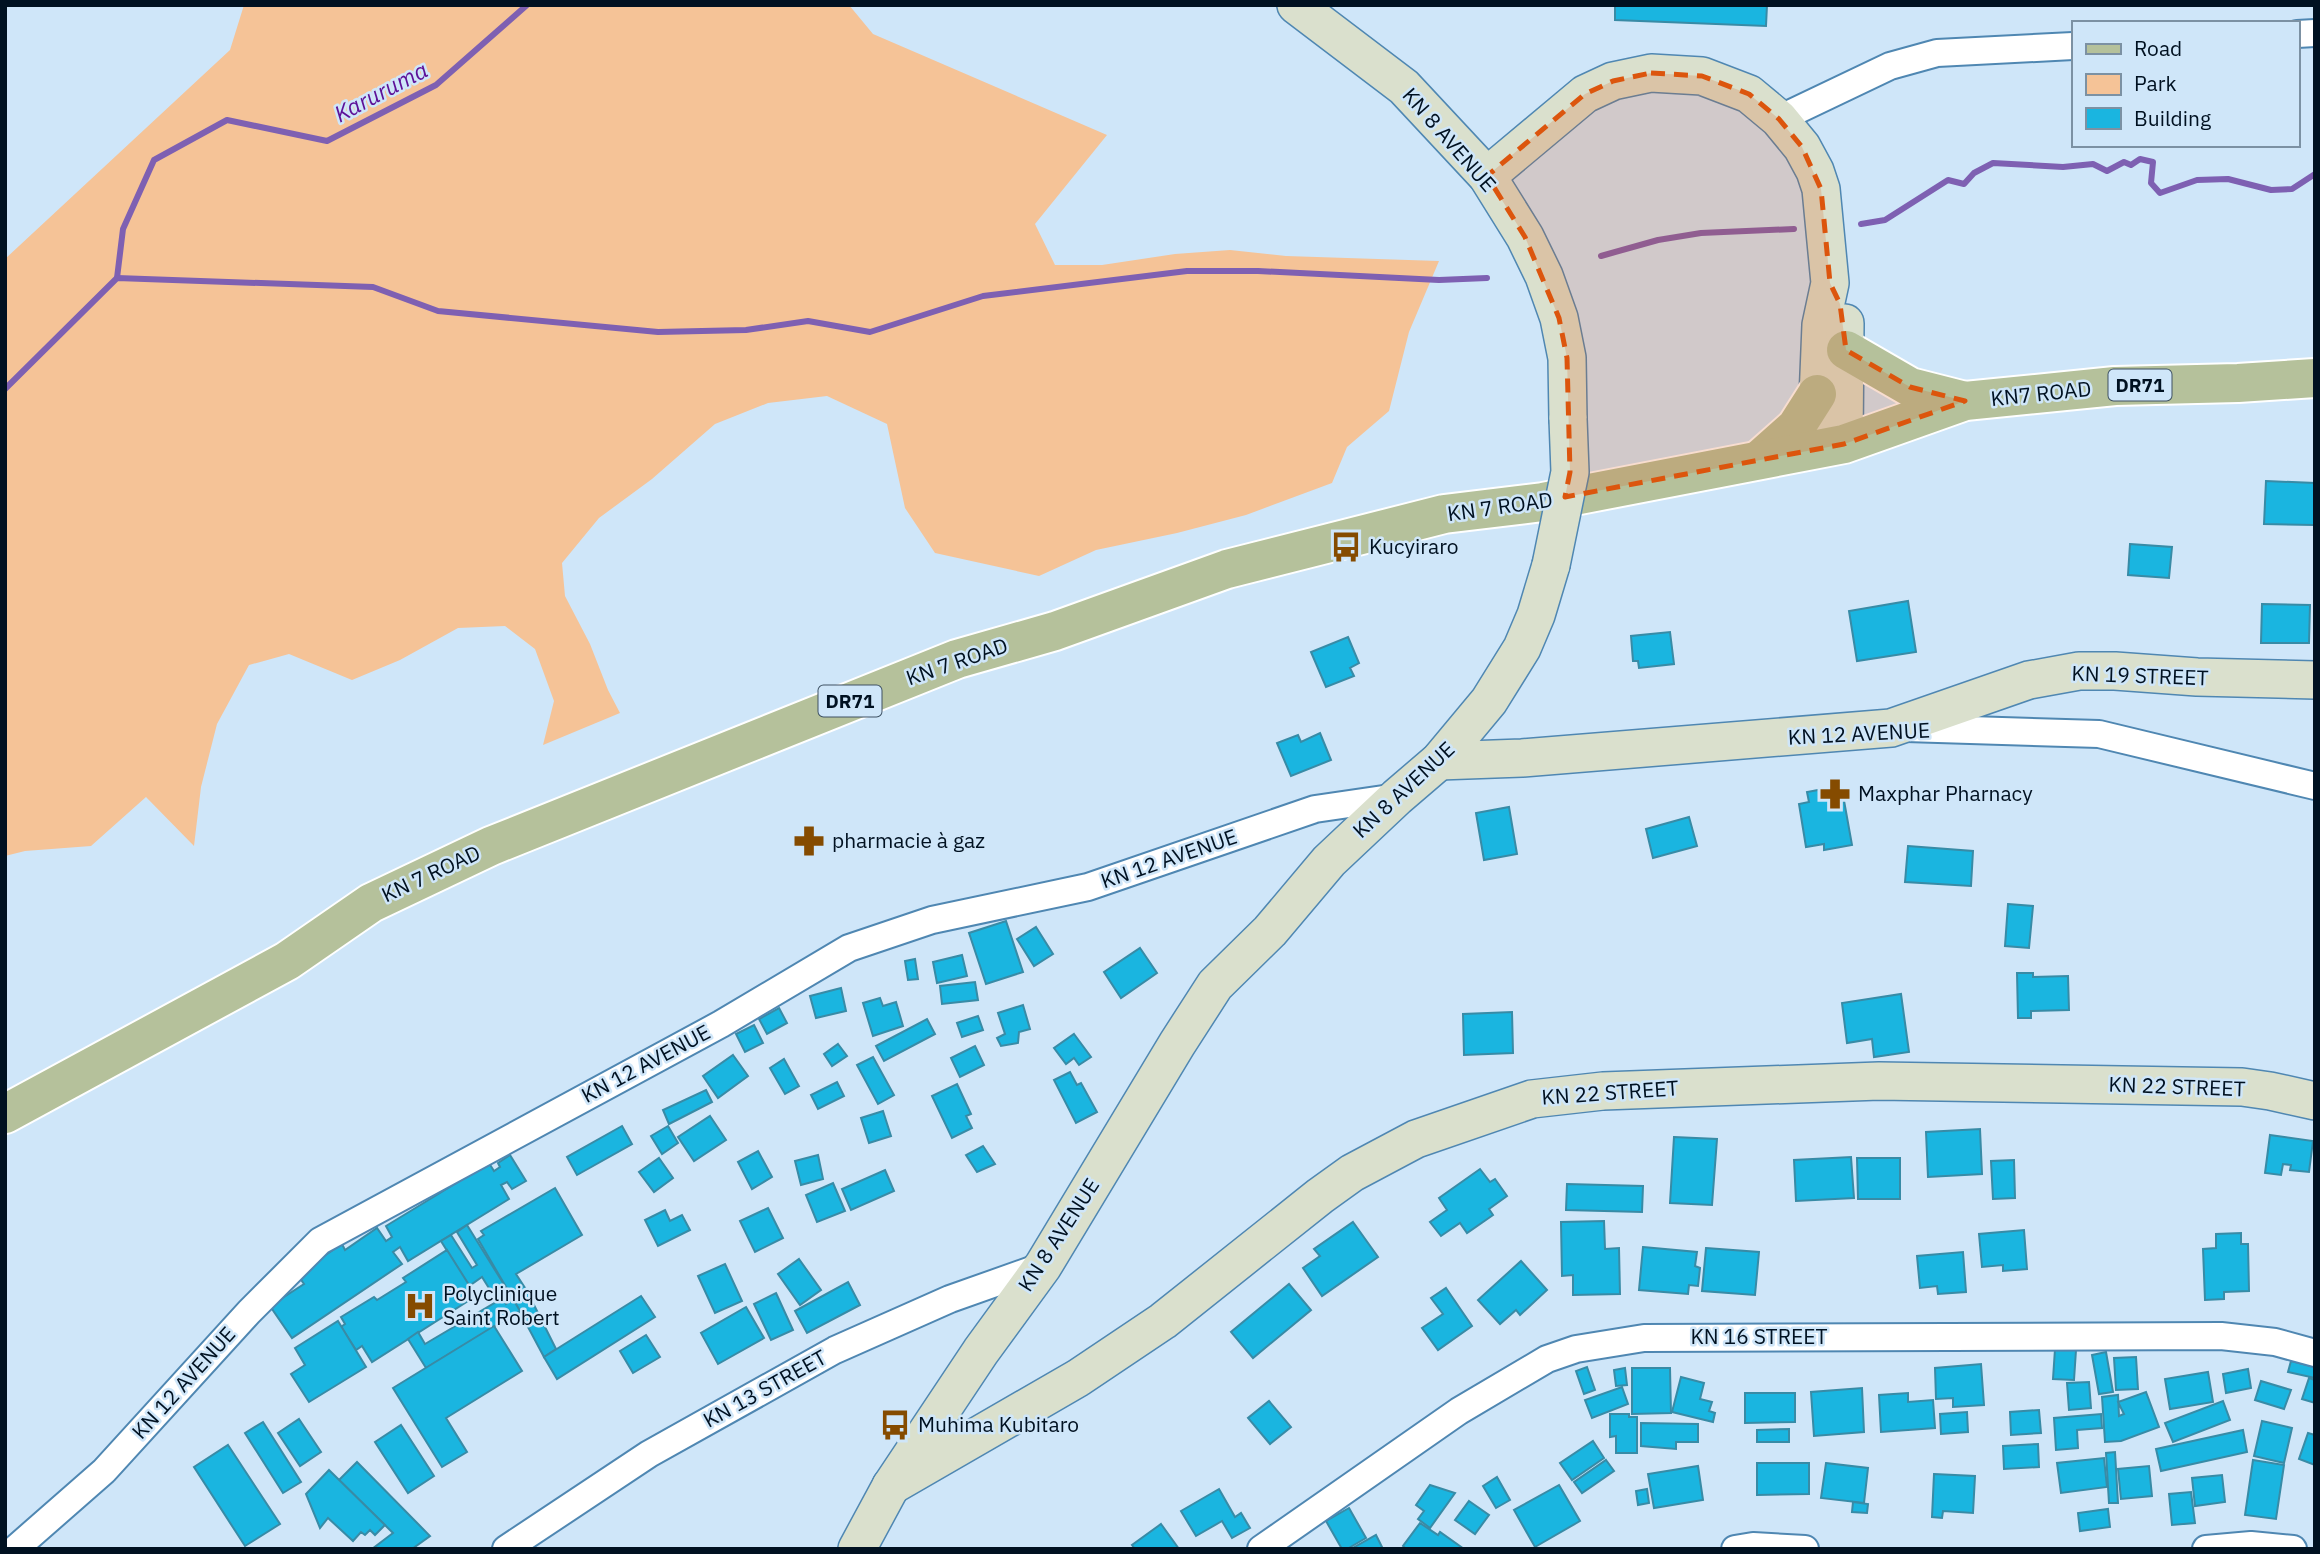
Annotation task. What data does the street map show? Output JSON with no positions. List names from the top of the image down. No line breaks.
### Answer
{"streets":{"main road":["KN 8 AVENUE","DR71","KN7 ROAD","KN 7 ROAD","KN 19 STREET","KN 12 AVENUE","KN 22 STREET"],"street":["KN 16 STREET","KN 13 STREET"]},"crossings":[["KN 8 AVENUE","KN 12 AVENUE"],["KN 8 AVENUE","KN 22 STREET"],["KN 8 AVENUE","KN 13 STREET"],["KN7 ROAD","KN 7 ROAD"],["KN 19 STREET","KN 12 AVENUE"]],"water":["Karuruma"],"places":{"bus stop":["Kucyiraro","Muhima Kubitaro"],"pharmacy":["Maxphar Pharnacy","pharmacie à gaz"],"hospital":["Polyclinique Saint Robert"]},"legend":["Road","Park","Building"]}
